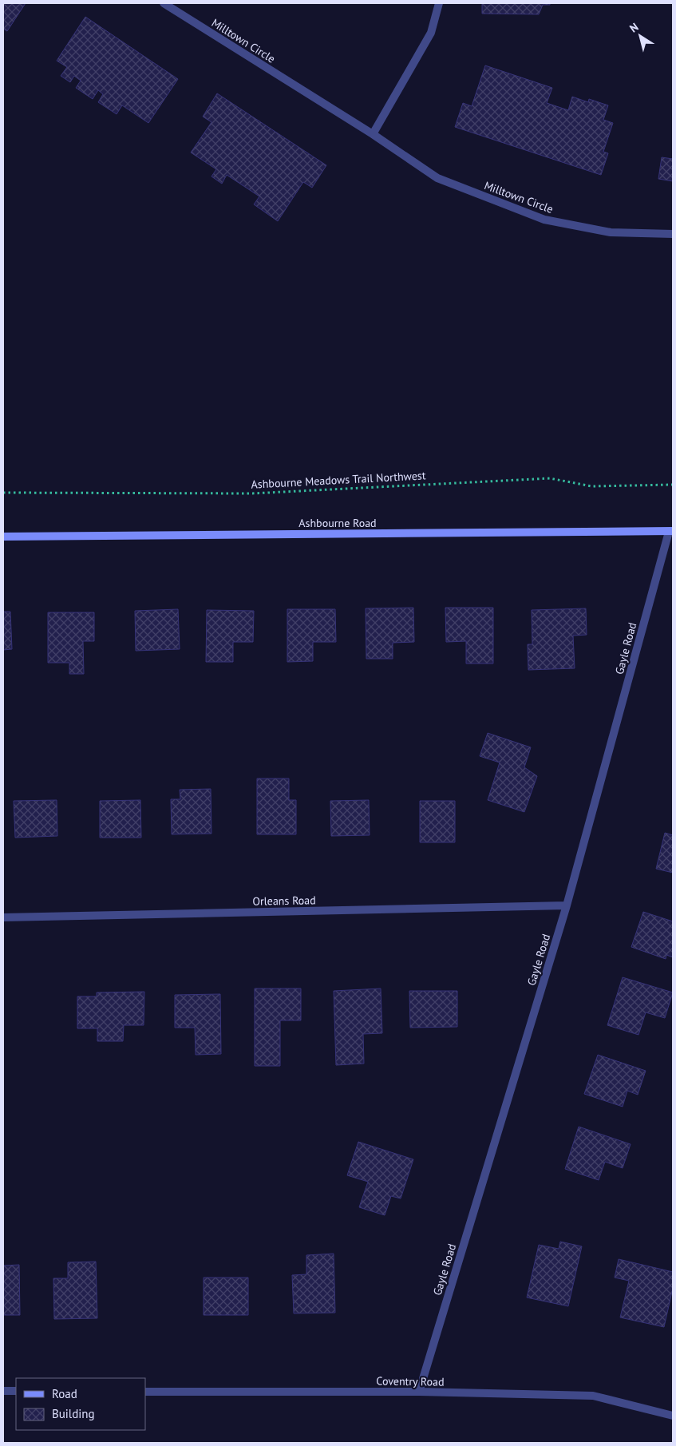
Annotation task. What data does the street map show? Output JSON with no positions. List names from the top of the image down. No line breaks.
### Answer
{"streets":{"street":["Milltown Circle","Ashbourne Road","Gayle Road","Orleans Road","Coventry Road"],"path":["Ashbourne Meadows Trail Northwest"]},"crossings":[["Ashbourne Road","Gayle Road"],["Gayle Road","Orleans Road"],["Gayle Road","Coventry Road"]],"legend":["Road","Building"],"north":"top left"}
